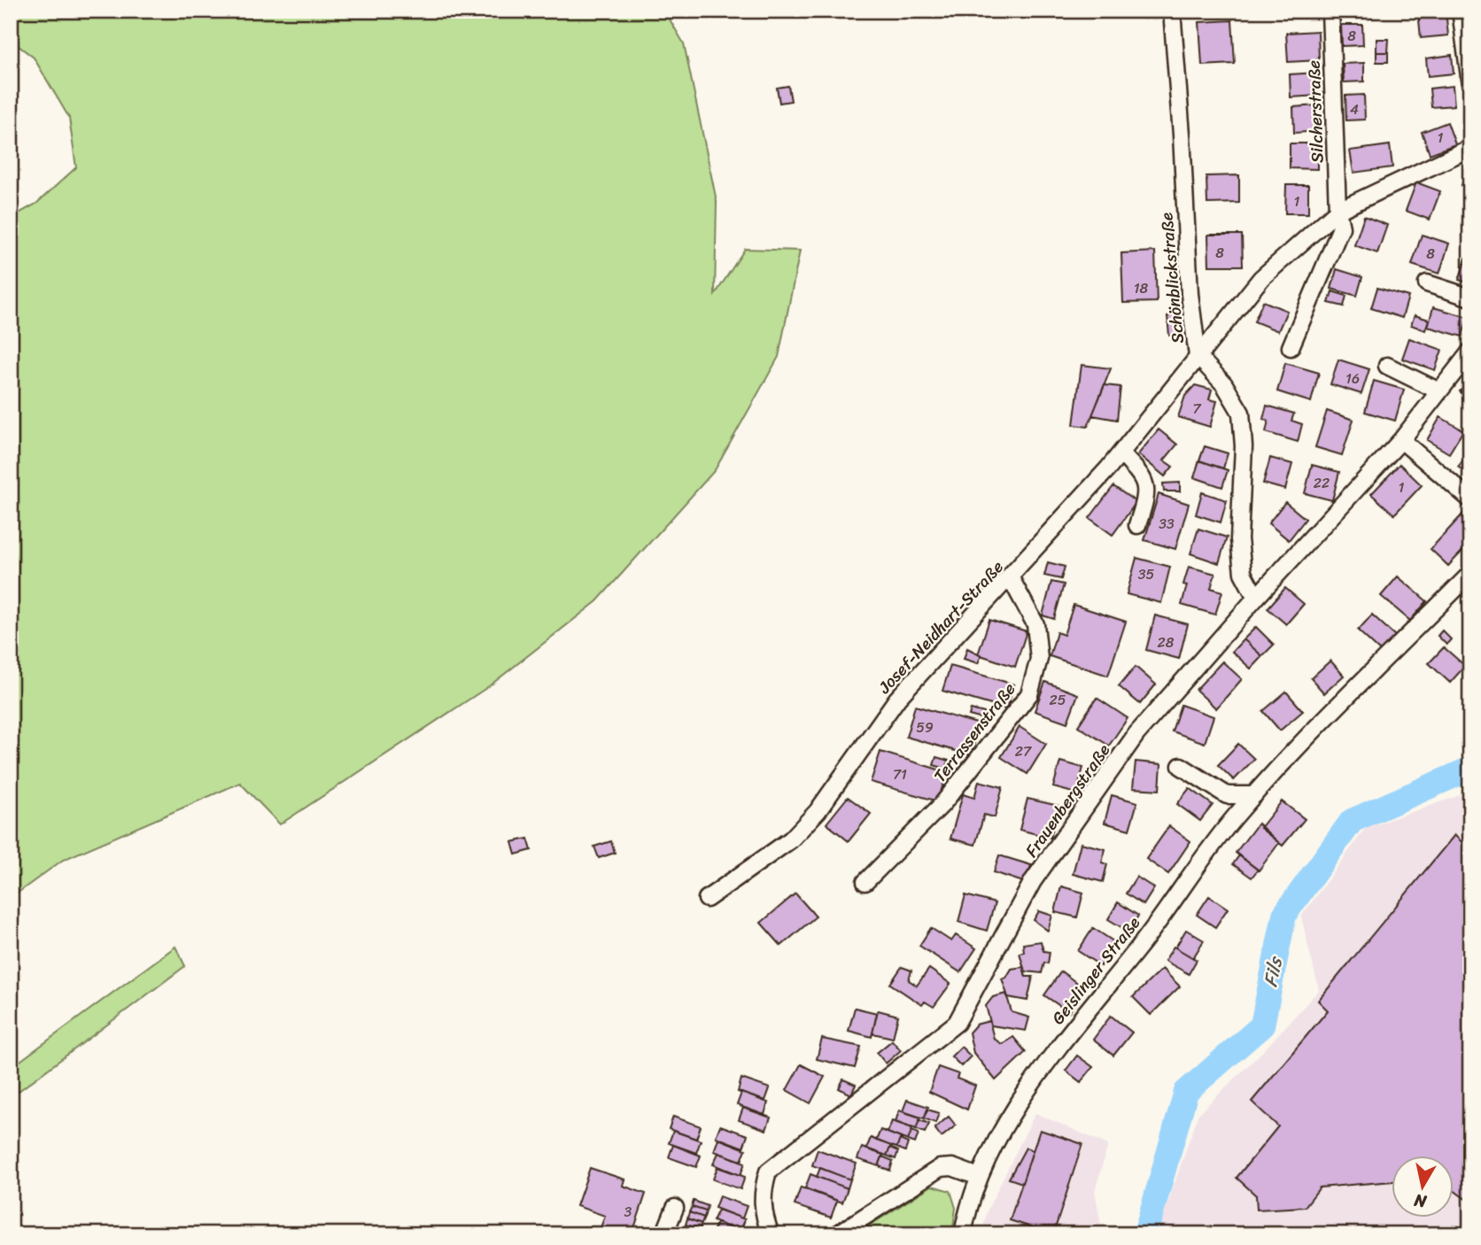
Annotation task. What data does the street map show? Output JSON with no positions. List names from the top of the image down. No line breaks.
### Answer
{"streets":{"street":["Silcherstraße","Schönblickstraße","Josef-Neidhart-Straße","Terrassenstraße","Frauenbergstraße","Geislinger Straße"]},"crossings":[["Silcherstraße","Josef-Neidhart-Straße"],["Schönblickstraße","Josef-Neidhart-Straße"],["Schönblickstraße","Frauenbergstraße"],["Josef-Neidhart-Straße","Terrassenstraße"]],"water":["Fils"],"house_numbers":["8","4","1","1","8","8","18","16","7","22","1","33","35","28","25","59","27","71","3"],"north":"bottom"}
